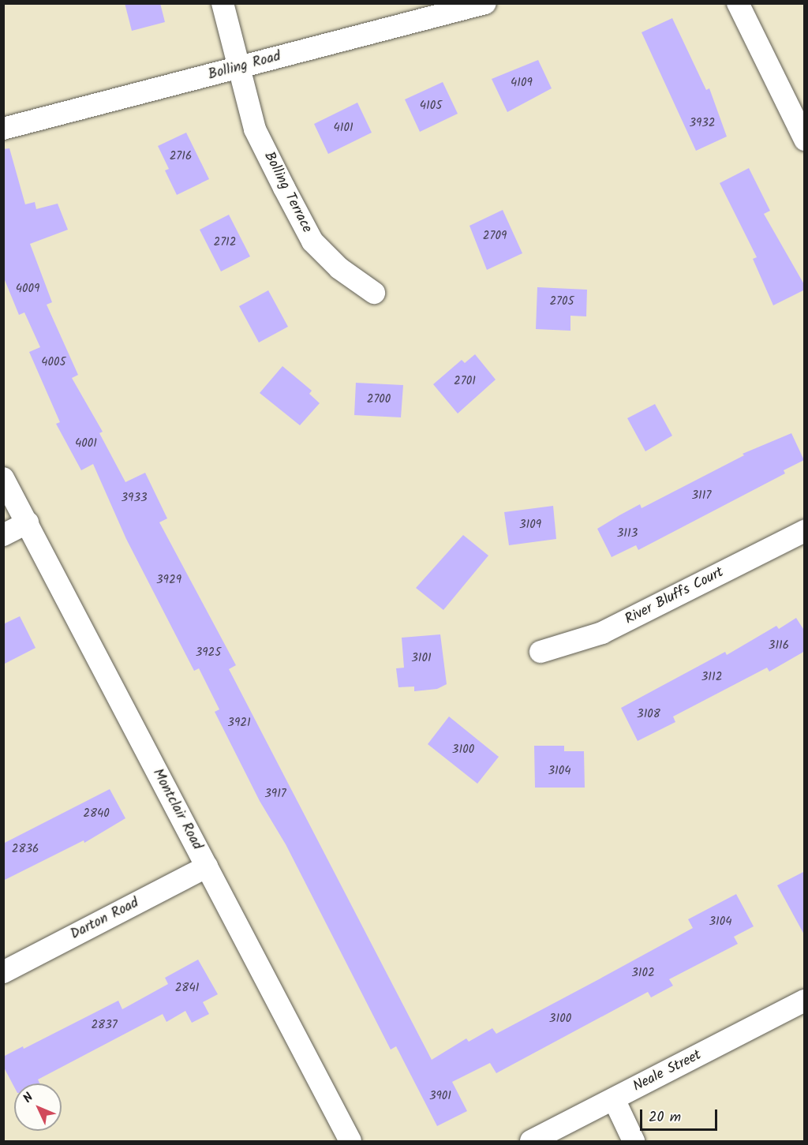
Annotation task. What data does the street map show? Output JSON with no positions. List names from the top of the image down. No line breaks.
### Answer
{"streets":{"street":["Bolling Road","Bolling Terrace","River Bluffs Court","Montclair Road","Darton Road","Neale Street"]},"crossings":[["Bolling Road","Bolling Terrace"],["Montclair Road","Darton Road"]],"house_numbers":["4109","4105","3932","4101","2716","2709","2712","4009","2705","4005","2701","2700","4001","3117","3933","3109","3113","3929","3116","3925","3101","3112","3108","3921","3100","3104","3917","2840","2836","3104","3102","2841","3100","2837","3901"],"scale_bar":"20 m","north":"top left"}
